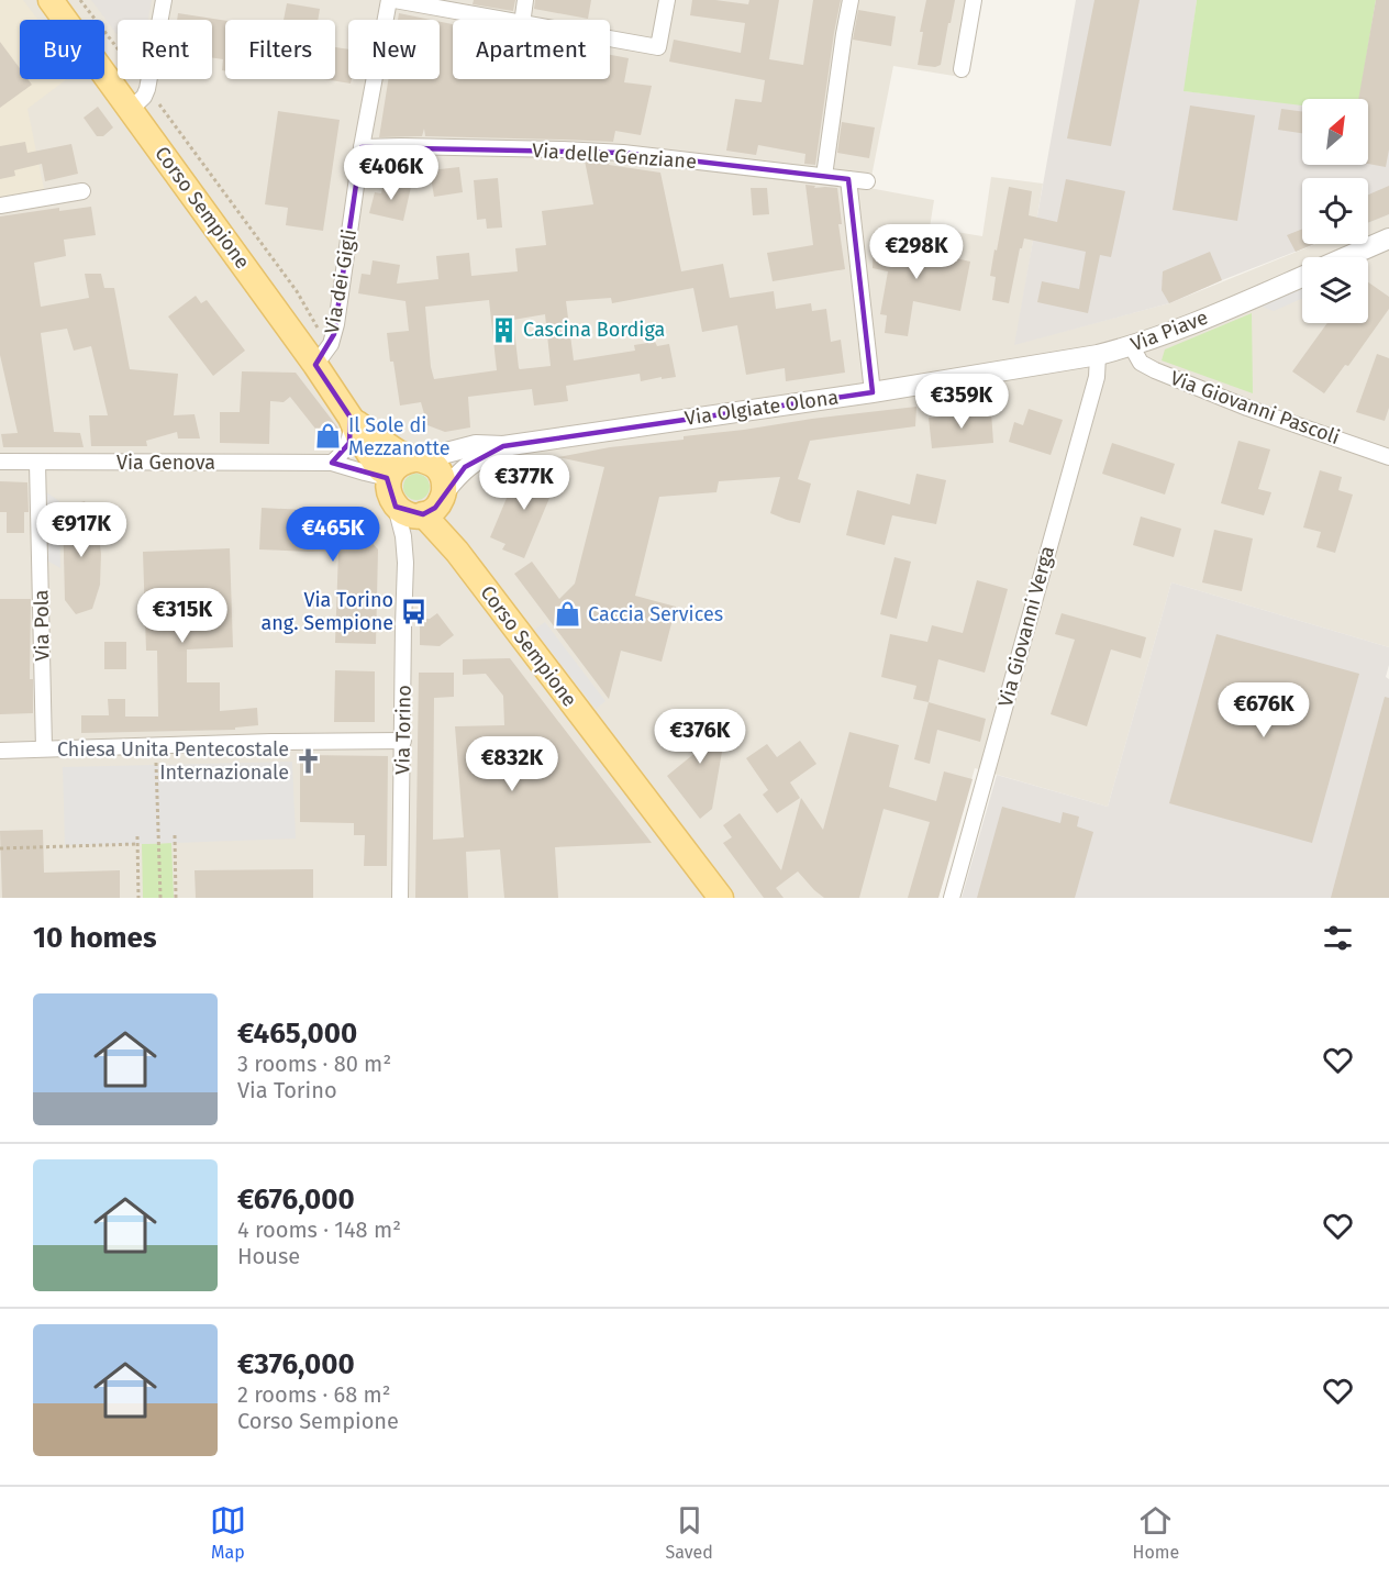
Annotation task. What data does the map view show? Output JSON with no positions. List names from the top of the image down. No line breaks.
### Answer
{"streets":{"main road":["Corso Sempione"],"street":["Via delle Genziane","Via dei Gigli","Via Piave","Via Olgiate Olona","Via Giovanni Pascoli","Via Genova","Via Pola","Via Giovanni Verga","Via Torino"]},"crossings":[["Via delle Genziane","Via dei Gigli"],["Corso Sempione","Via dei Gigli"],["Corso Sempione","Via Olgiate Olona"],["Corso Sempione","Via Genova"],["Corso Sempione","Via Torino"],["Via Piave","Via Olgiate Olona"],["Via Piave","Via Giovanni Pascoli"],["Via Piave","Via Giovanni Verga"],["Via Olgiate Olona","Via Genova"],["Via Olgiate Olona","Via Torino"],["Via Genova","Via Pola"],["Via Genova","Via Torino"]],"places":{"building":["Cascina Bordiga"],"shop":["Il Sole di Mezzanotte","Caccia Services"],"bus stop":["Via Torino ang. Sempione"],"church":["Chiesa Unita Pentecostale Internazionale"]},"north":"top right","page":{"chip":["Buy","Rent","Filters","New","Apartment"],"price":["€406K","€298K","€359K","€377K","€917K","€465K","€315K","€676K","€376K","€832K"],"heading":"10 homes","list":[{"name":"€465,000","note":"3 rooms · 80 m² · Via Torino"},{"name":"€676,000","note":"4 rooms · 148 m² · House"},{"name":"€376,000","note":"2 rooms · 68 m² · Corso Sempione"}],"tabs":["Map","Saved","Home"]}}
